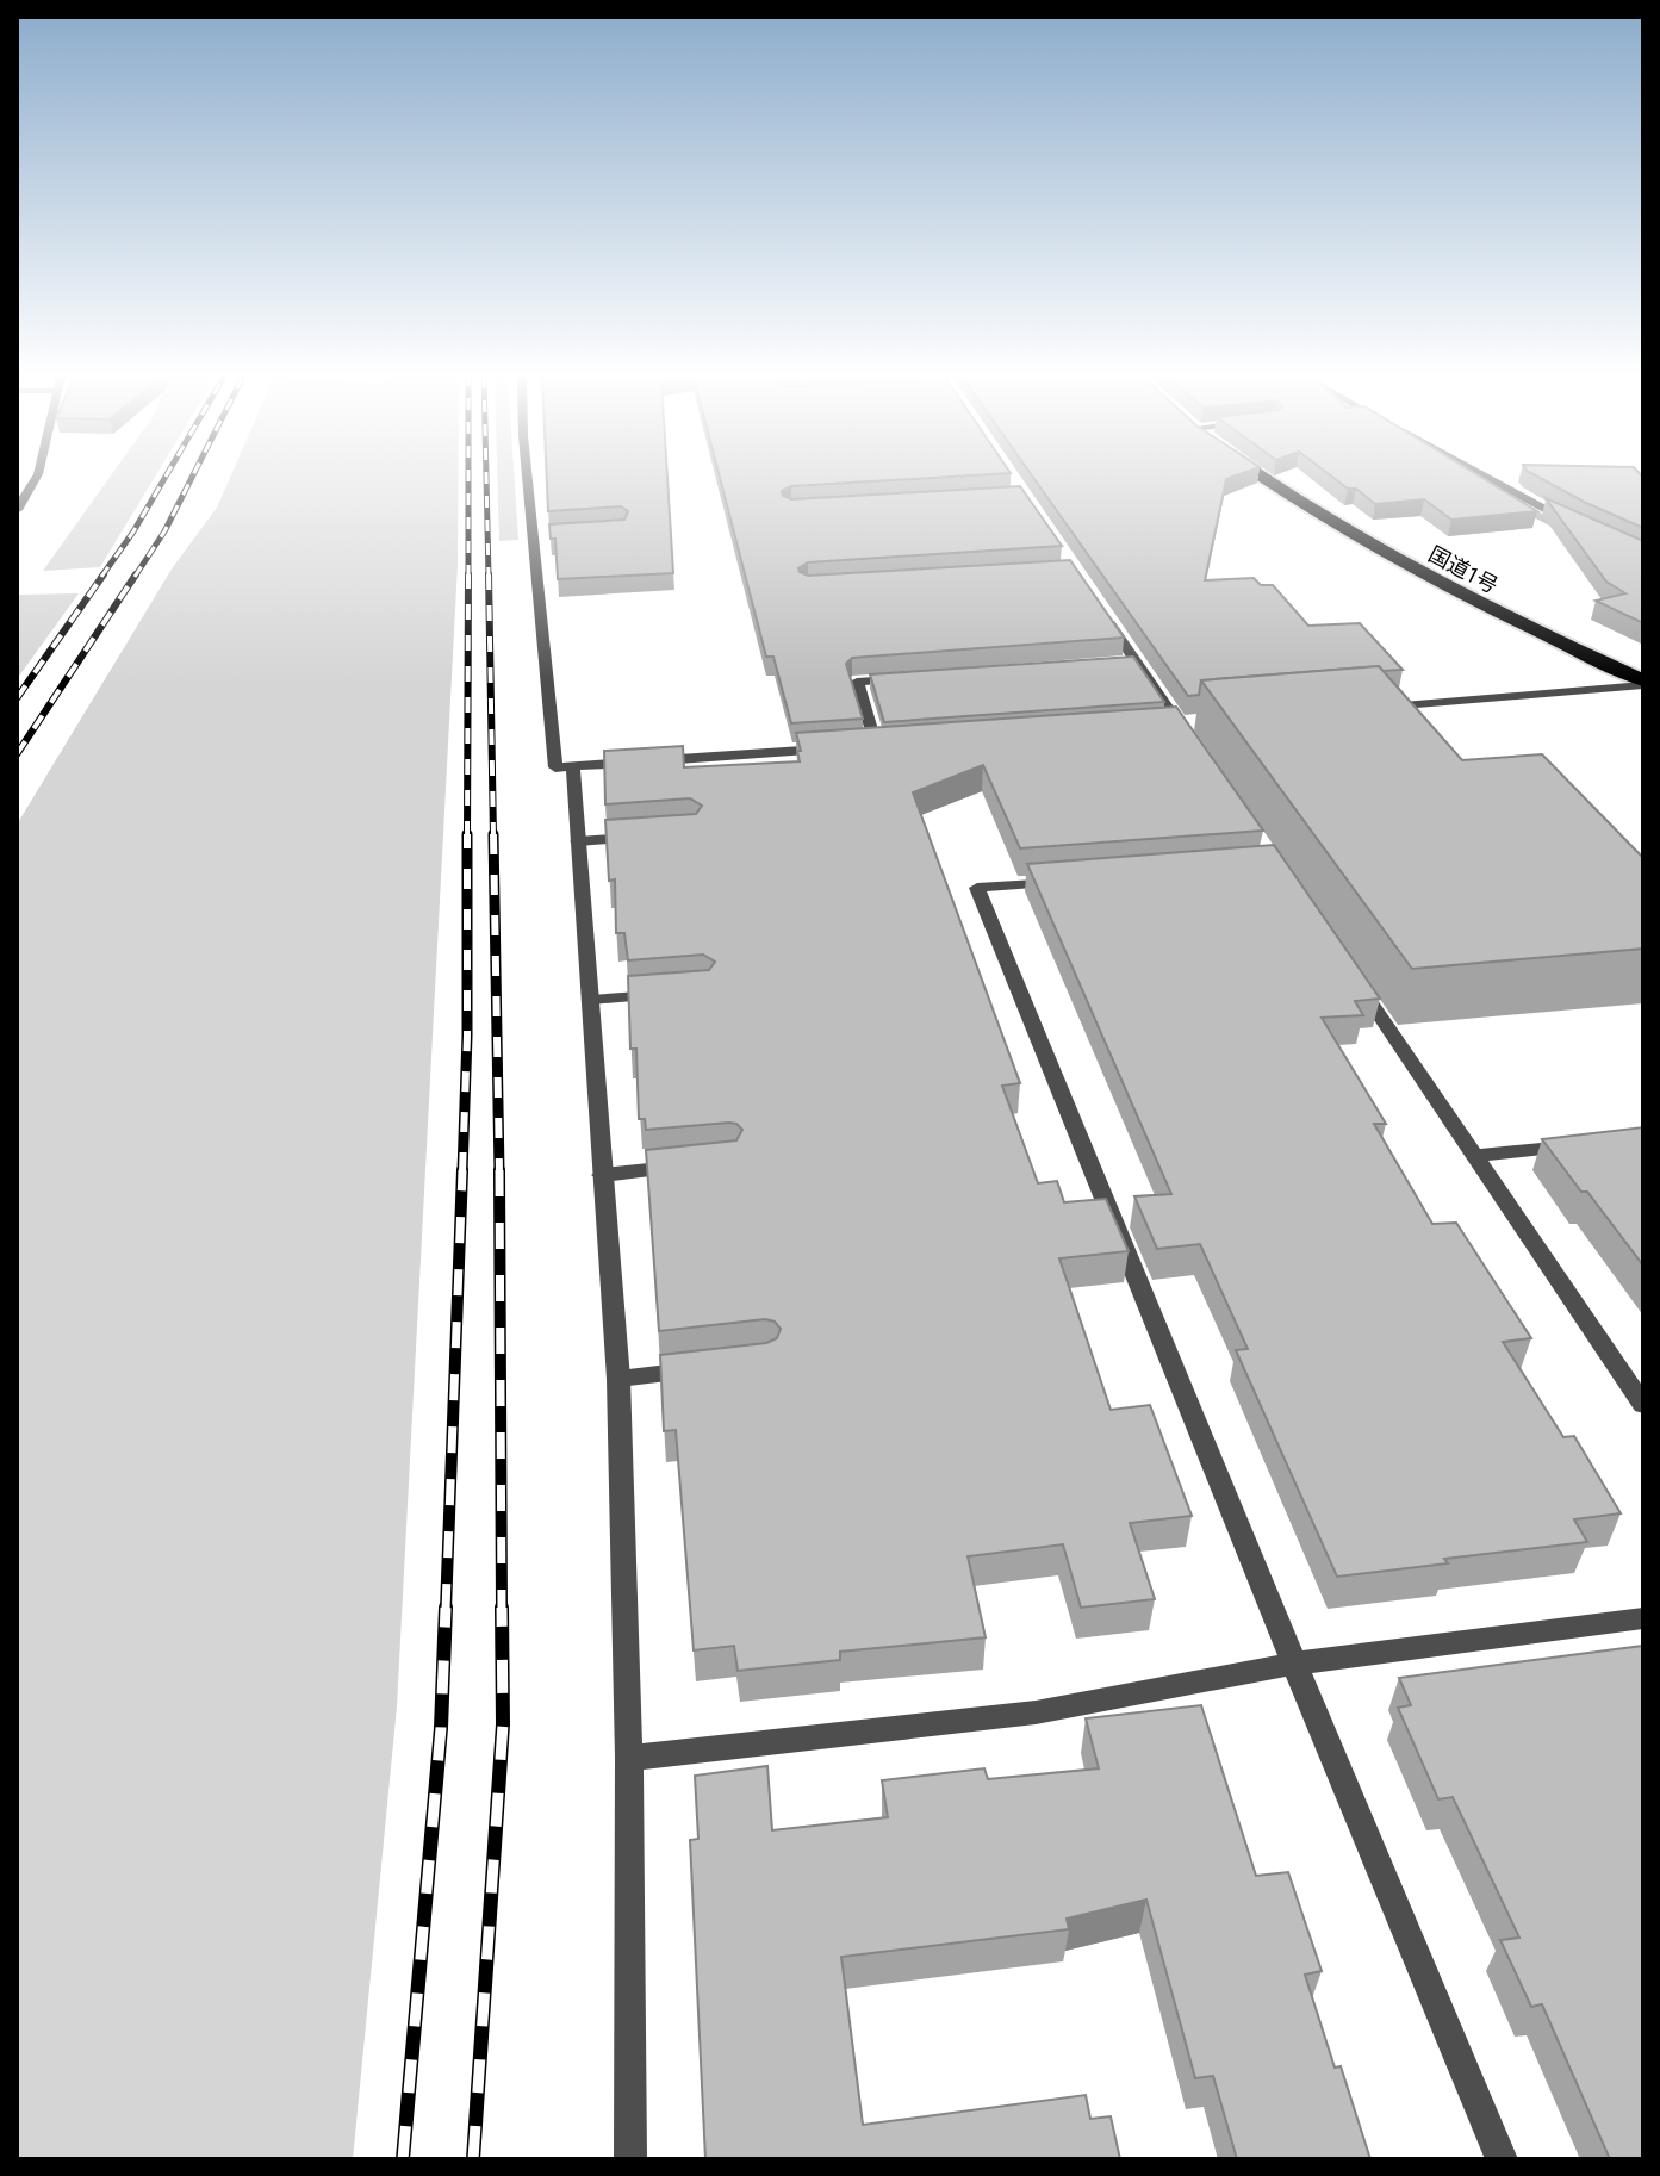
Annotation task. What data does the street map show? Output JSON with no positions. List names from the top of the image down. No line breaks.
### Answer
{"streets":{"highway":["国道1号"]}}
